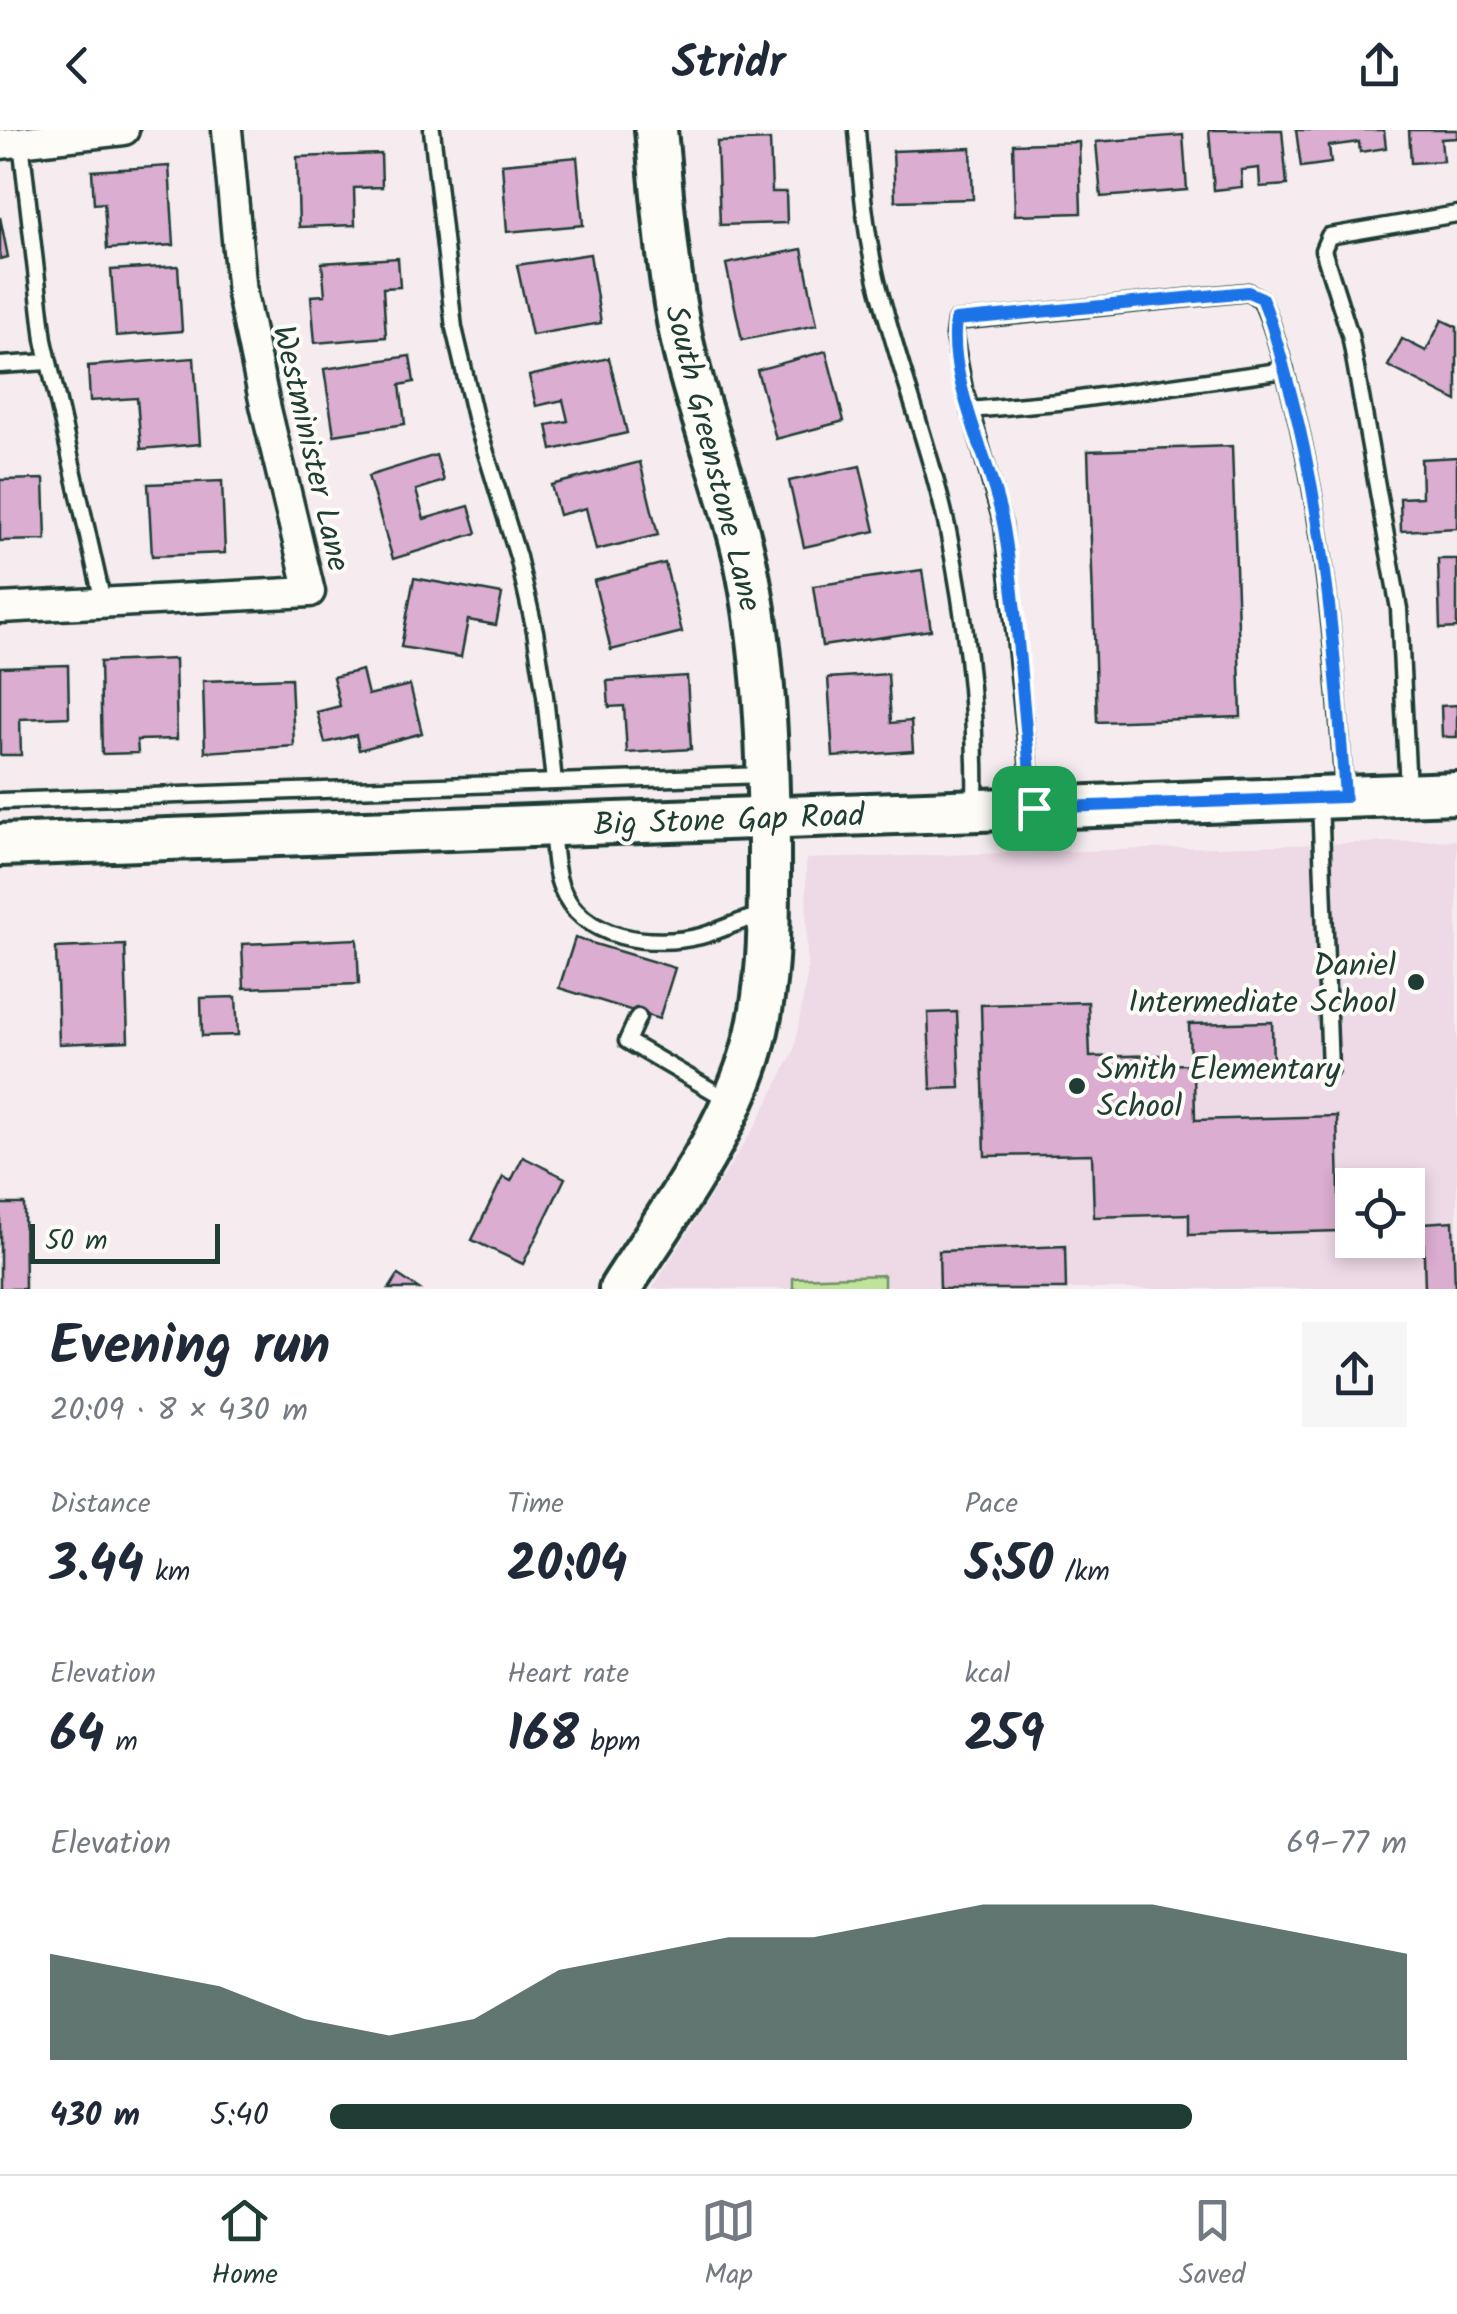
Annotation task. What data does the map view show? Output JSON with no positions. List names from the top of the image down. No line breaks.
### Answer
{"streets":{"street":["Westminister Lane","South Greenstone Lane","Big Stone Gap Road"]},"crossings":[["South Greenstone Lane","Big Stone Gap Road"]],"places":["Daniel Intermediate School","Smith Elementary School"],"scale_bar":"50 m","page":{"header":"Stridr","scale":"50 m","heading":["Evening run","20:09 · 8 × 430 m"],"stats":[["Distance","3.44 km"],["Time","20:04"],["Pace","5:50 /km"],["Elevation","64 m"],["Heart rate","168 bpm"],["kcal","259"]],"chart":["Elevation","69–77 m"],"list":[{"name":"430 m","note":"5:40"}],"tabs":["Home","Map","Saved"]}}
